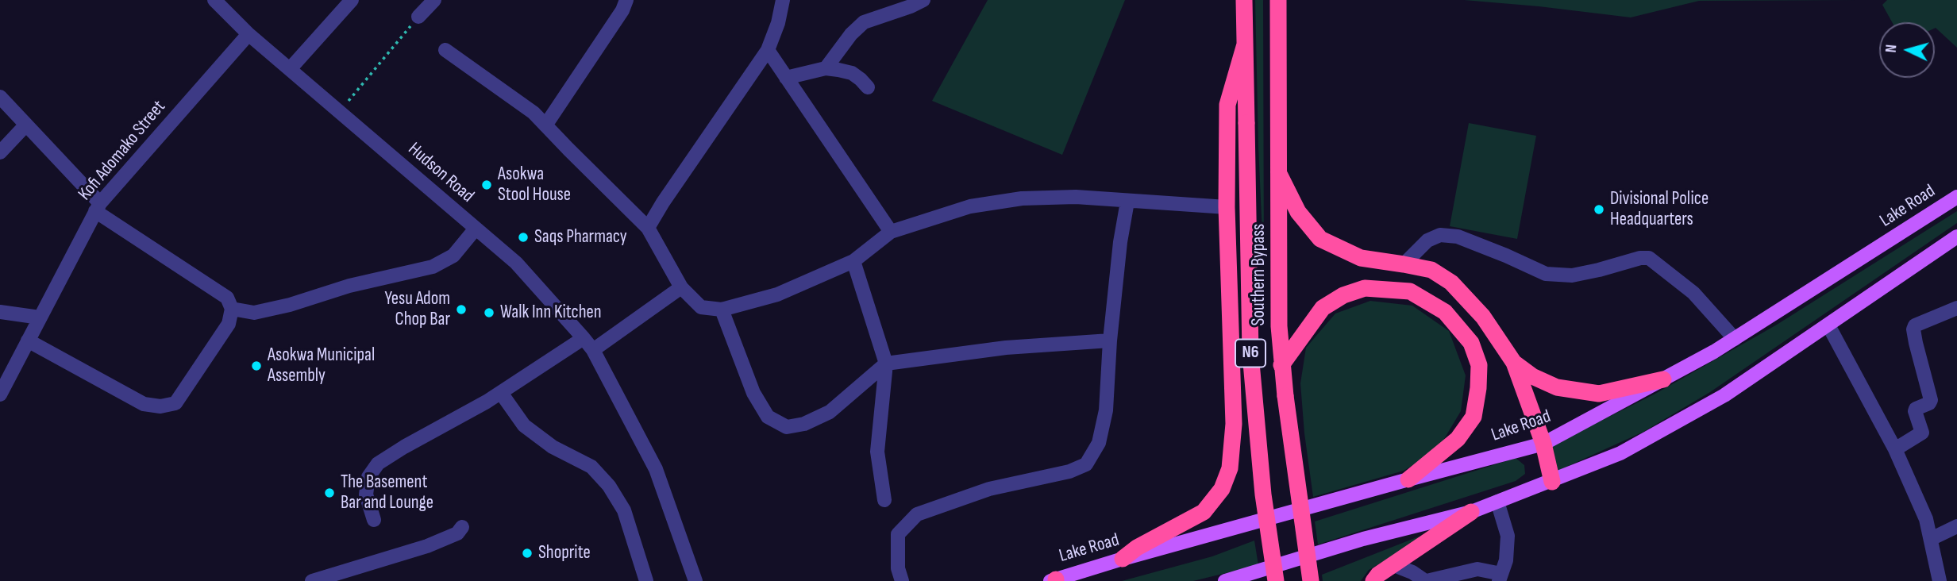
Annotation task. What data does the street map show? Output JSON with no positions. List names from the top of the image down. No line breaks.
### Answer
{"streets":{"highway":["Southern Bypass","N6"],"main road":["Lake Road"],"street":["Kofi Adomako Street","Hudson Road"]},"crossings":[["Kofi Adomako Street","Hudson Road"]],"places":["Asokwa Stool House","Divisional Police Headquarters","Saqs Pharmacy","Yesu Adom Chop Bar","Walk Inn Kitchen","Asokwa Municipal Assembly","The Basement Bar and Lounge","Shoprite"],"north":"left"}
